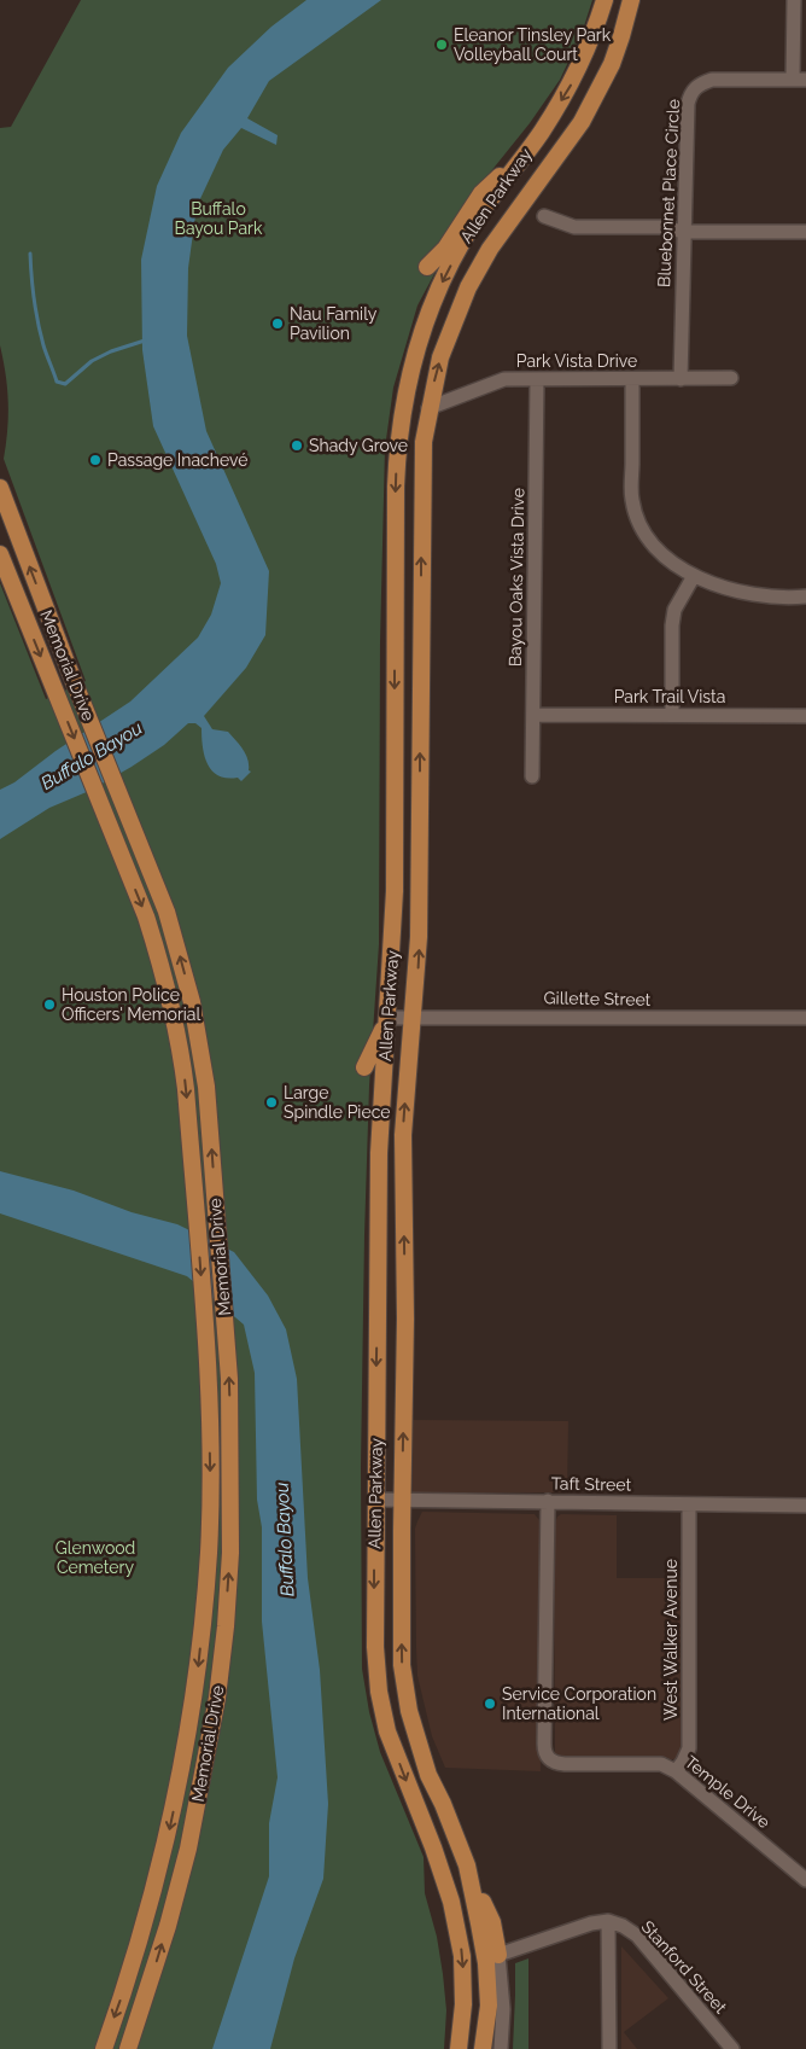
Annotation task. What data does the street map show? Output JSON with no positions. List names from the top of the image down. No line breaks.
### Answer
{"streets":{"main road":["Allen Parkway","Memorial Drive"],"street":["Bluebonnet Place Circle","Park Vista Drive","Bayou Oaks Vista Drive","Park Trail Vista","Gillette Street","Taft Street","West Walker Avenue","Temple Drive","Stanford Street"]},"crossings":[["Bluebonnet Place Circle","Park Vista Drive"],["Allen Parkway","Park Vista Drive"],["Allen Parkway","Gillette Street"],["Allen Parkway","Taft Street"],["Park Vista Drive","Bayou Oaks Vista Drive"],["Bayou Oaks Vista Drive","Park Trail Vista"],["Taft Street","West Walker Avenue"],["Taft Street","Temple Drive"],["West Walker Avenue","Temple Drive"]],"water":["Buffalo Bayou"],"parks":["Buffalo Bayou Park","Glenwood Cemetery"],"places":["Eleanor Tinsley Park Volleyball Court","Nau Family Pavilion","Shady Grove","Passage Inachevé","Houston Police Officers' Memorial","Large Spindle Piece","Service Corporation International"]}
